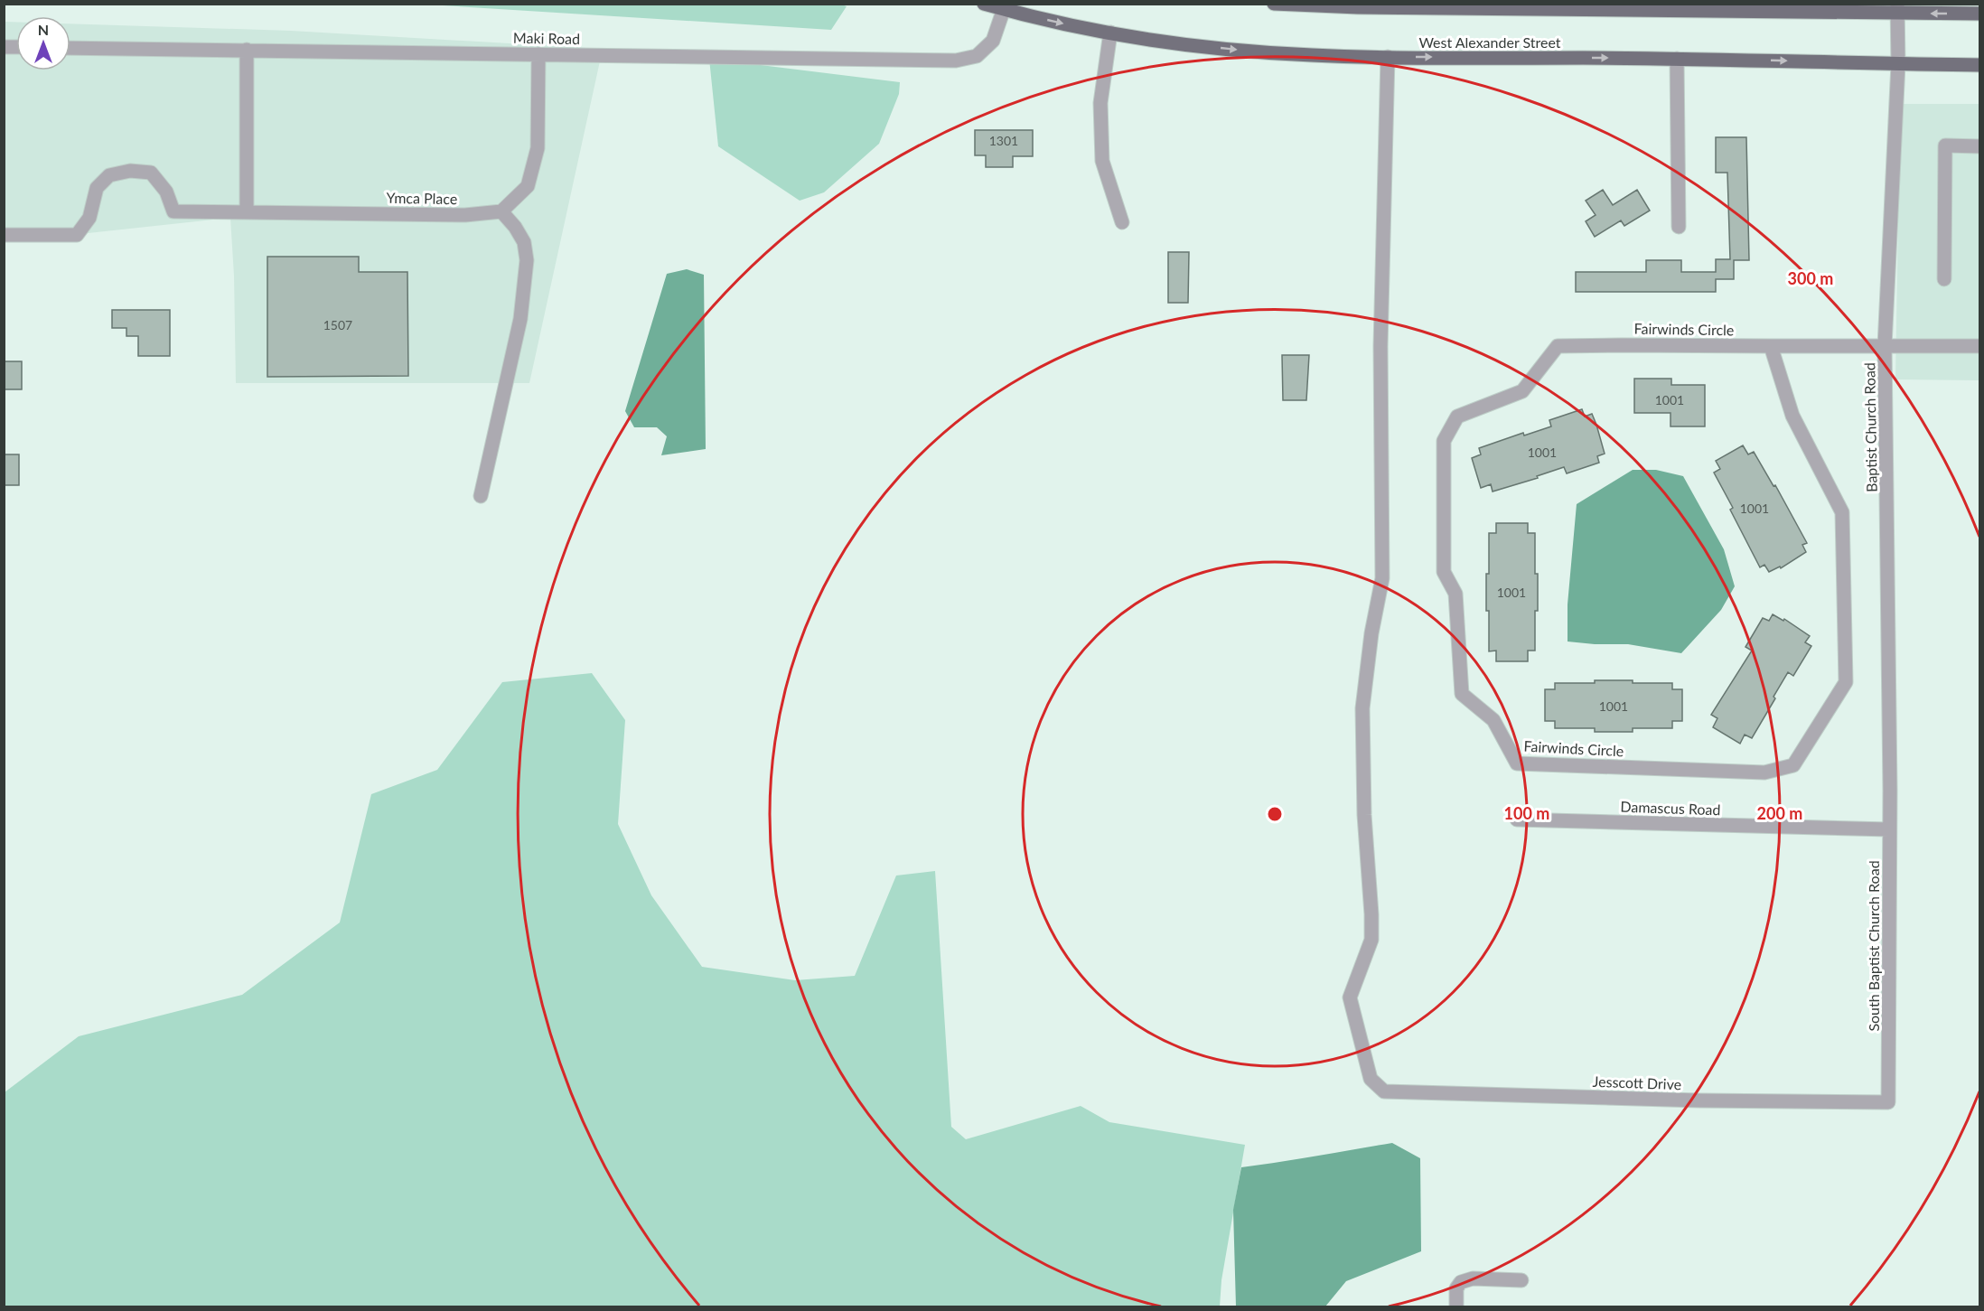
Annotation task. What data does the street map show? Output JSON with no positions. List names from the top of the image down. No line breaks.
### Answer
{"streets":{"main road":["West Alexander Street"],"street":["Maki Road","Ymca Place","Fairwinds Circle","Baptist Church Road","Damascus Road","South Baptist Church Road","Jesscott Drive"]},"crossings":[["Maki Road","West Alexander Street"],["West Alexander Street","Baptist Church Road"],["West Alexander Street","Jesscott Drive"],["Fairwinds Circle","Baptist Church Road"],["Baptist Church Road","South Baptist Church Road"],["Damascus Road","South Baptist Church Road"],["South Baptist Church Road","Jesscott Drive"]],"house_numbers":["1301","1507","1001","1001","1001","1001","1001"],"north":"top","rings":["300 m","100 m","200 m"]}
